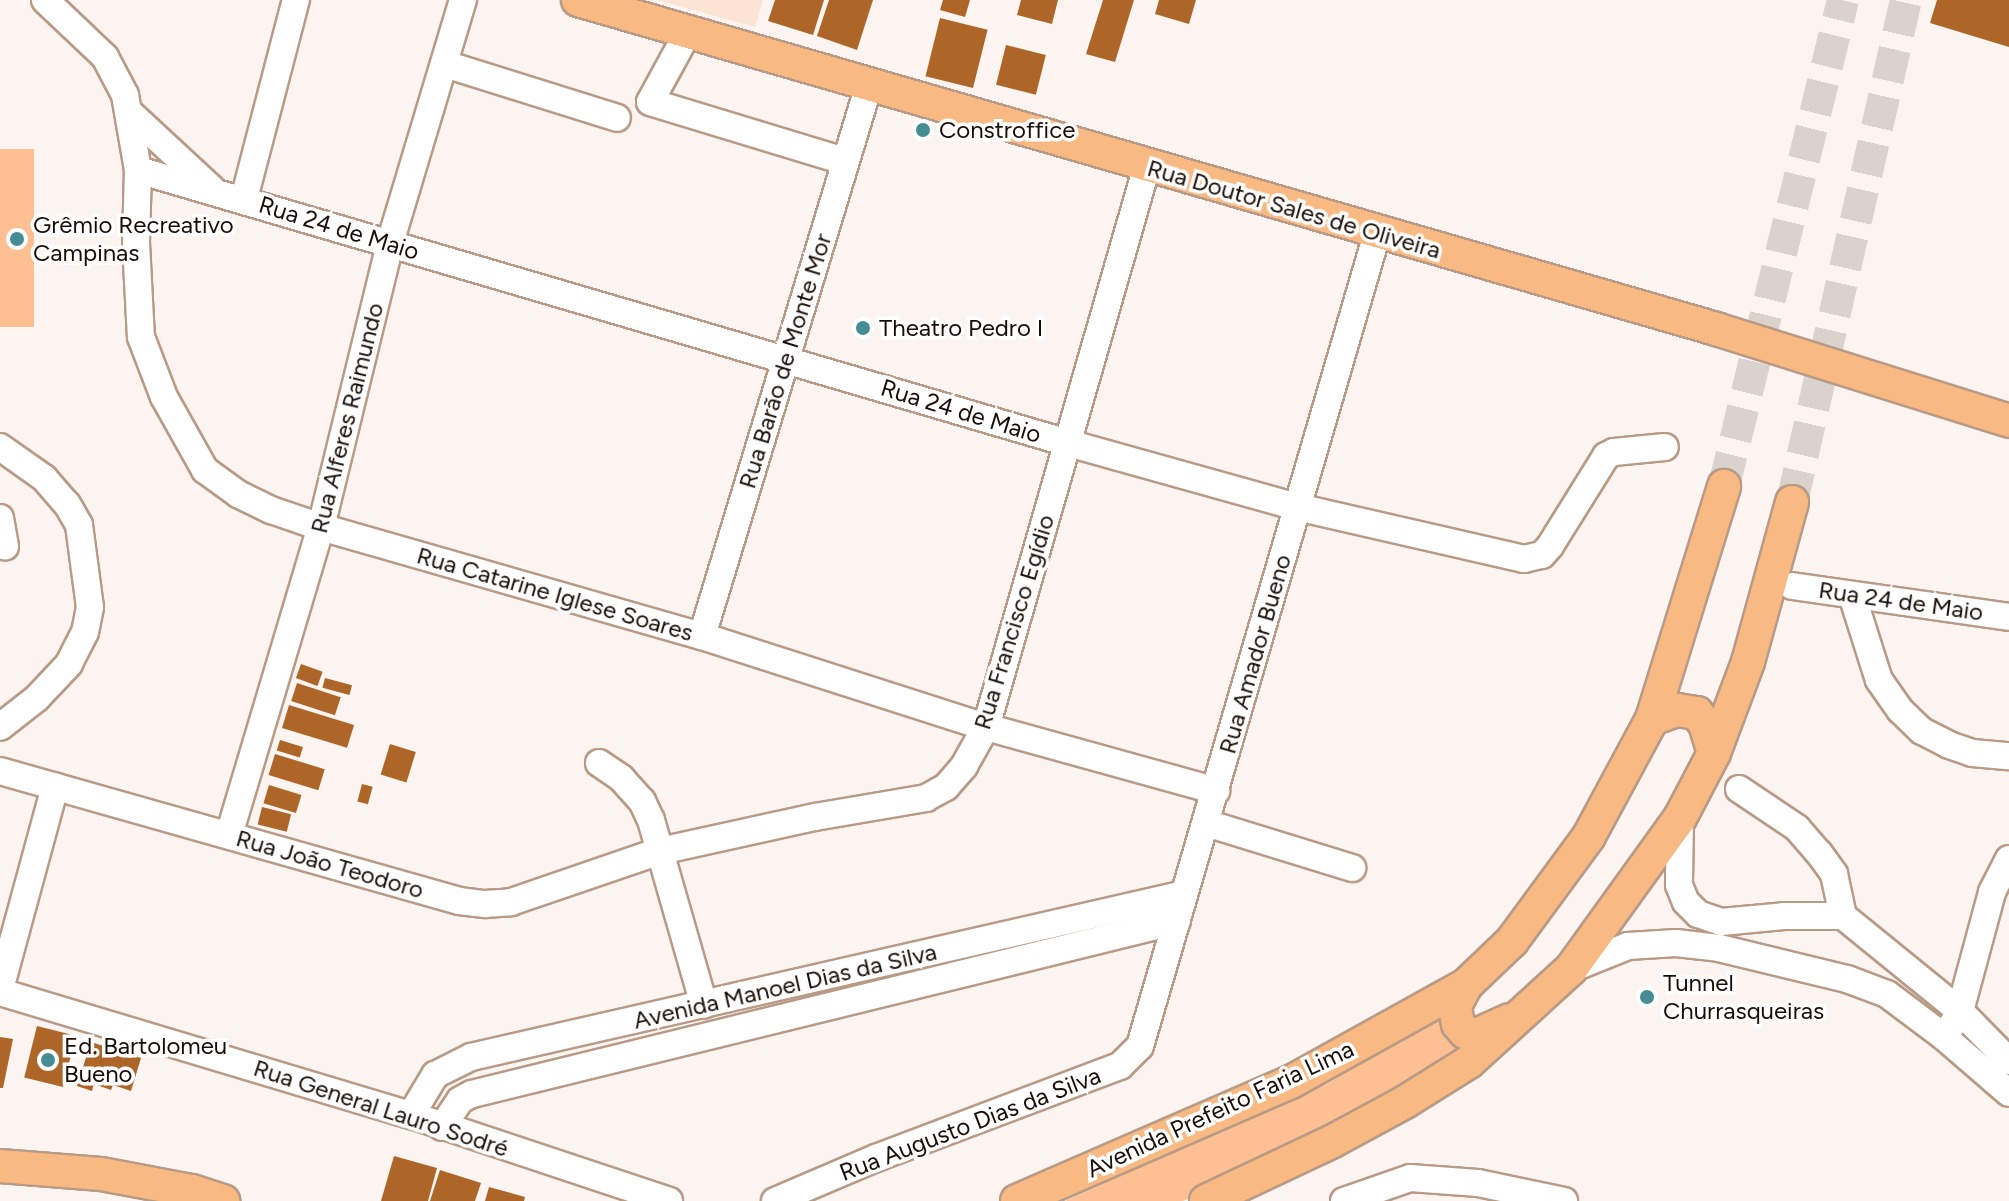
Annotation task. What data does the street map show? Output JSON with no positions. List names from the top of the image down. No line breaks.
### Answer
{"streets":{"main road":["Rua Doutor Sales de Oliveira","Avenida Prefeito Faria Lima"],"street":["Rua 24 de Maio","Rua Barão de Monte Mor","Rua Alferes Raimundo","Rua Catarine Iglese Soares","Rua Francisco Egídio","Rua Amador Bueno","Rua João Teodoro","Avenida Manoel Dias da Silva","Rua General Lauro Sodré","Rua Augusto Dias da Silva"]},"crossings":[["Rua Doutor Sales de Oliveira","Rua Barão de Monte Mor"],["Rua Doutor Sales de Oliveira","Rua Francisco Egídio"],["Rua Doutor Sales de Oliveira","Rua Amador Bueno"],["Rua 24 de Maio","Rua Barão de Monte Mor"],["Rua 24 de Maio","Rua Alferes Raimundo"],["Rua 24 de Maio","Rua Catarine Iglese Soares"],["Rua 24 de Maio","Rua Francisco Egídio"],["Rua 24 de Maio","Rua Amador Bueno"],["Rua Barão de Monte Mor","Rua Catarine Iglese Soares"],["Rua Alferes Raimundo","Rua Catarine Iglese Soares"],["Rua Alferes Raimundo","Rua João Teodoro"],["Rua Catarine Iglese Soares","Rua Francisco Egídio"],["Rua Catarine Iglese Soares","Rua Amador Bueno"],["Rua Francisco Egídio","Rua João Teodoro"],["Rua Amador Bueno","Avenida Manoel Dias da Silva"],["Avenida Manoel Dias da Silva","Rua General Lauro Sodré"],["Avenida Manoel Dias da Silva","Rua Augusto Dias da Silva"]],"places":["Constroffice","Grêmio Recreativo Campinas","Theatro Pedro I","Tunnel Churrasqueiras","Ed. Bartolomeu Bueno"]}
